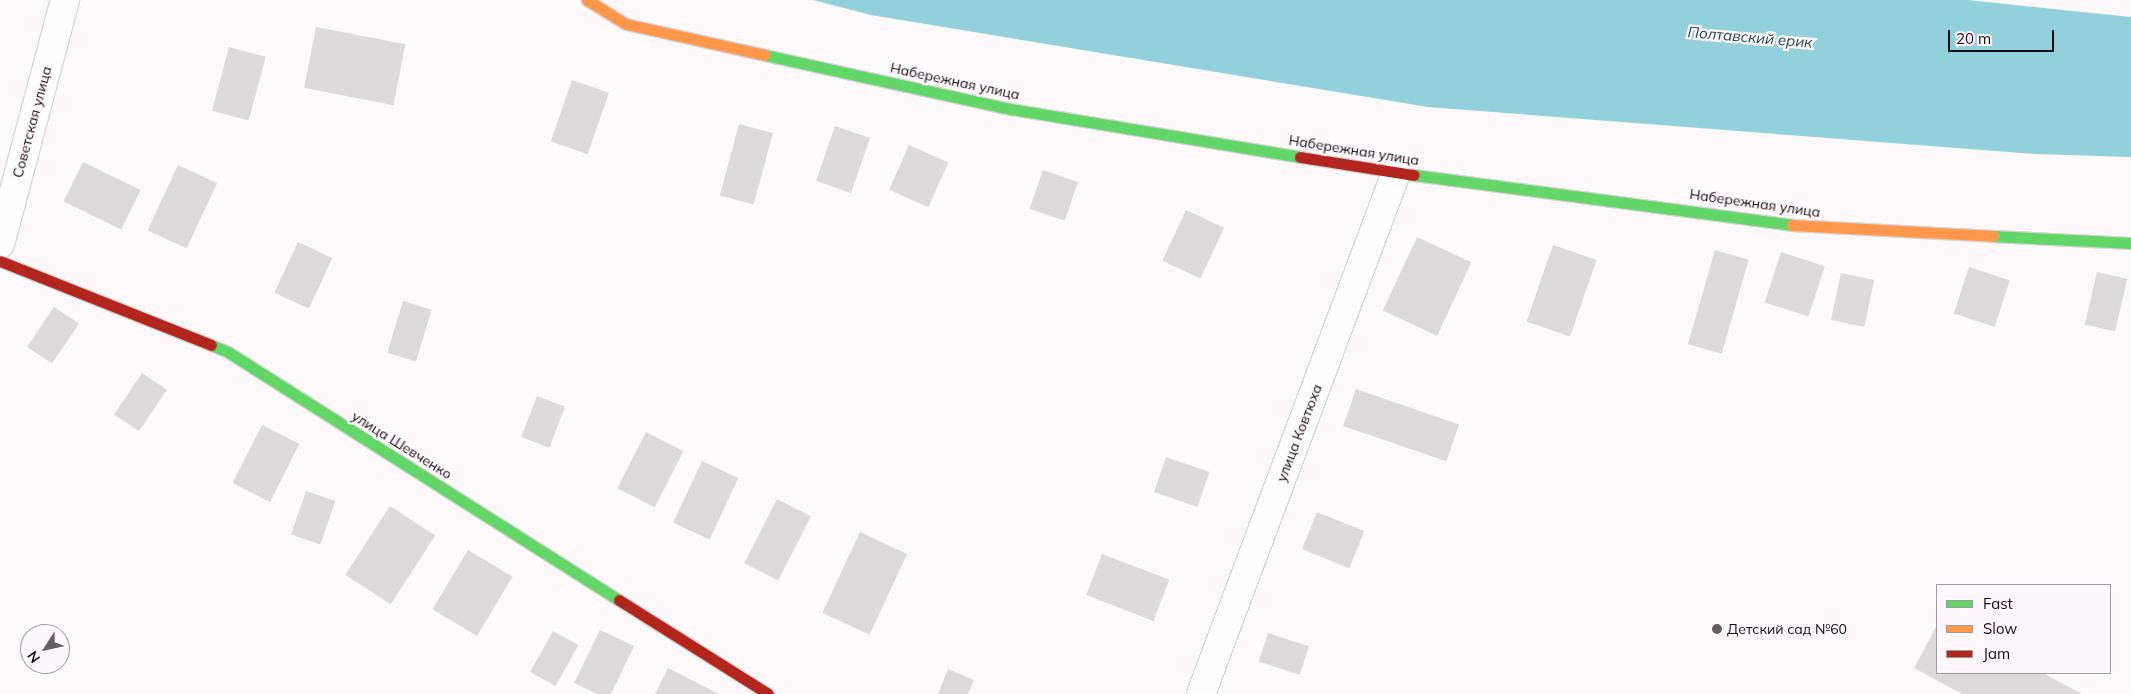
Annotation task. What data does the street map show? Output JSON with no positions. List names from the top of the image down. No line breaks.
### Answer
{"streets":{"street":["Набережная улица","Советская улица","улица Ковтюха","улица Шевченко"]},"crossings":[["Набережная улица","улица Ковтюха"]],"water":["Полтавский ерик"],"places":["Детский сад №60"],"legend":["Fast","Slow","Jam"],"scale_bar":"20 m","north":"bottom left"}
